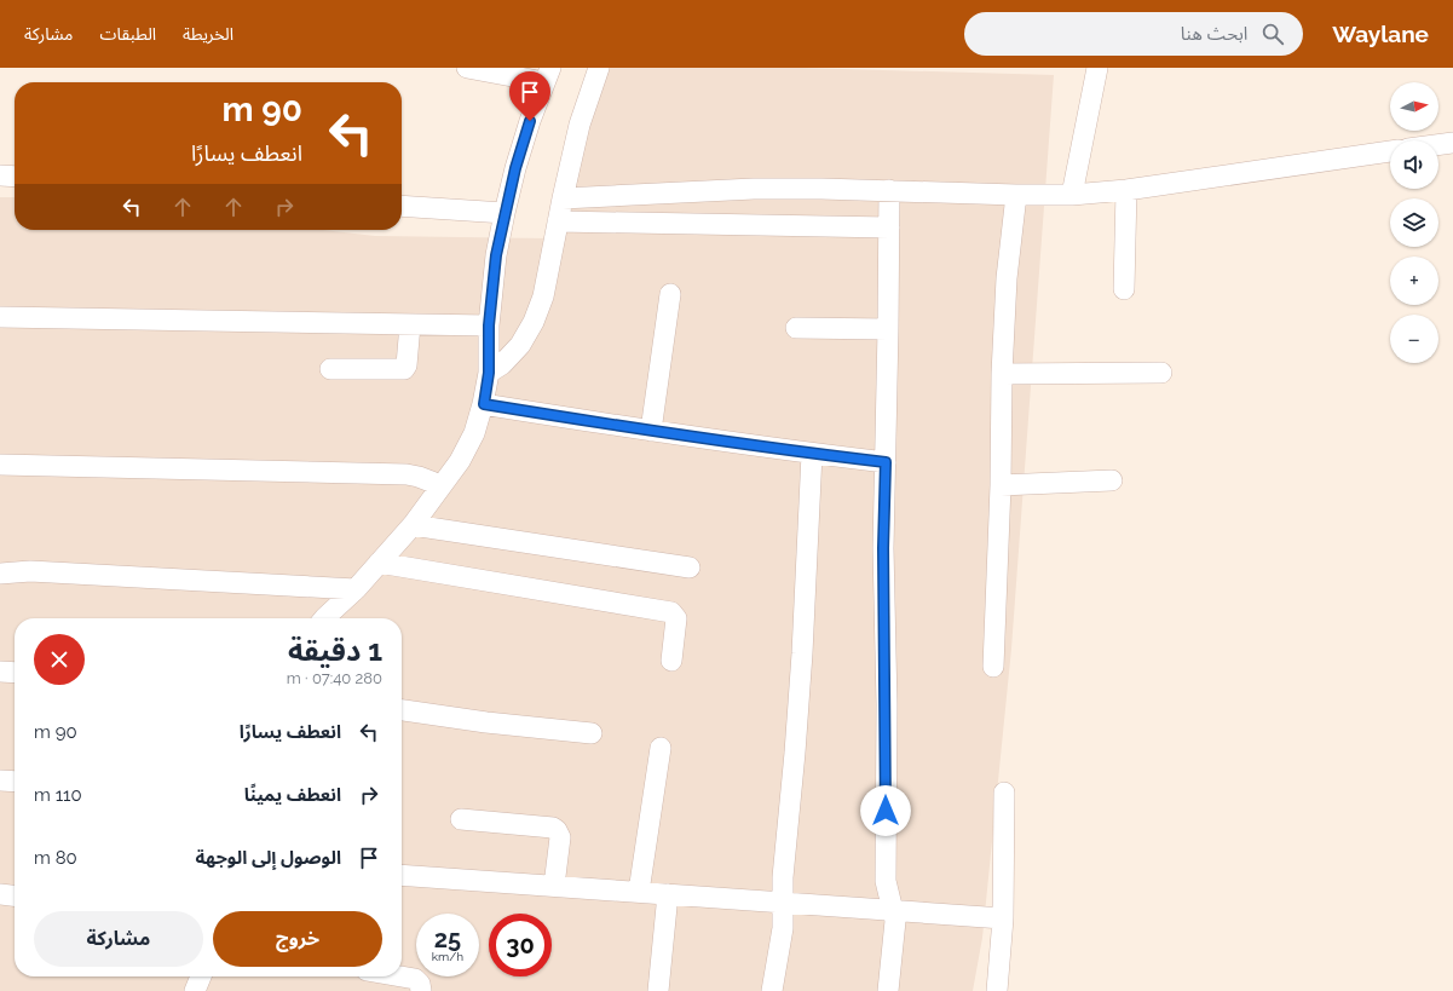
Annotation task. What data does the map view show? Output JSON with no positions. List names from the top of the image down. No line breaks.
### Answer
{"north":"right","page":{"header":"Waylane","search":"ابحث هنا","nav":["الخريطة","الطبقات","مشاركة"],"map_buttons":["+","−"],"turn":["90 m","انعطف يسارًا"],"heading":["1 دقيقة","280 m · 07:40"],"list":[{"name":"انعطف يسارًا","value":"90 m"},{"name":"انعطف يمينًا","value":"110 m"},{"name":"الوصول إلى الوجهة","value":"80 m"}],"buttons":["خروج","مشاركة"],"speed":"25 km/h","limit":"30"}}
